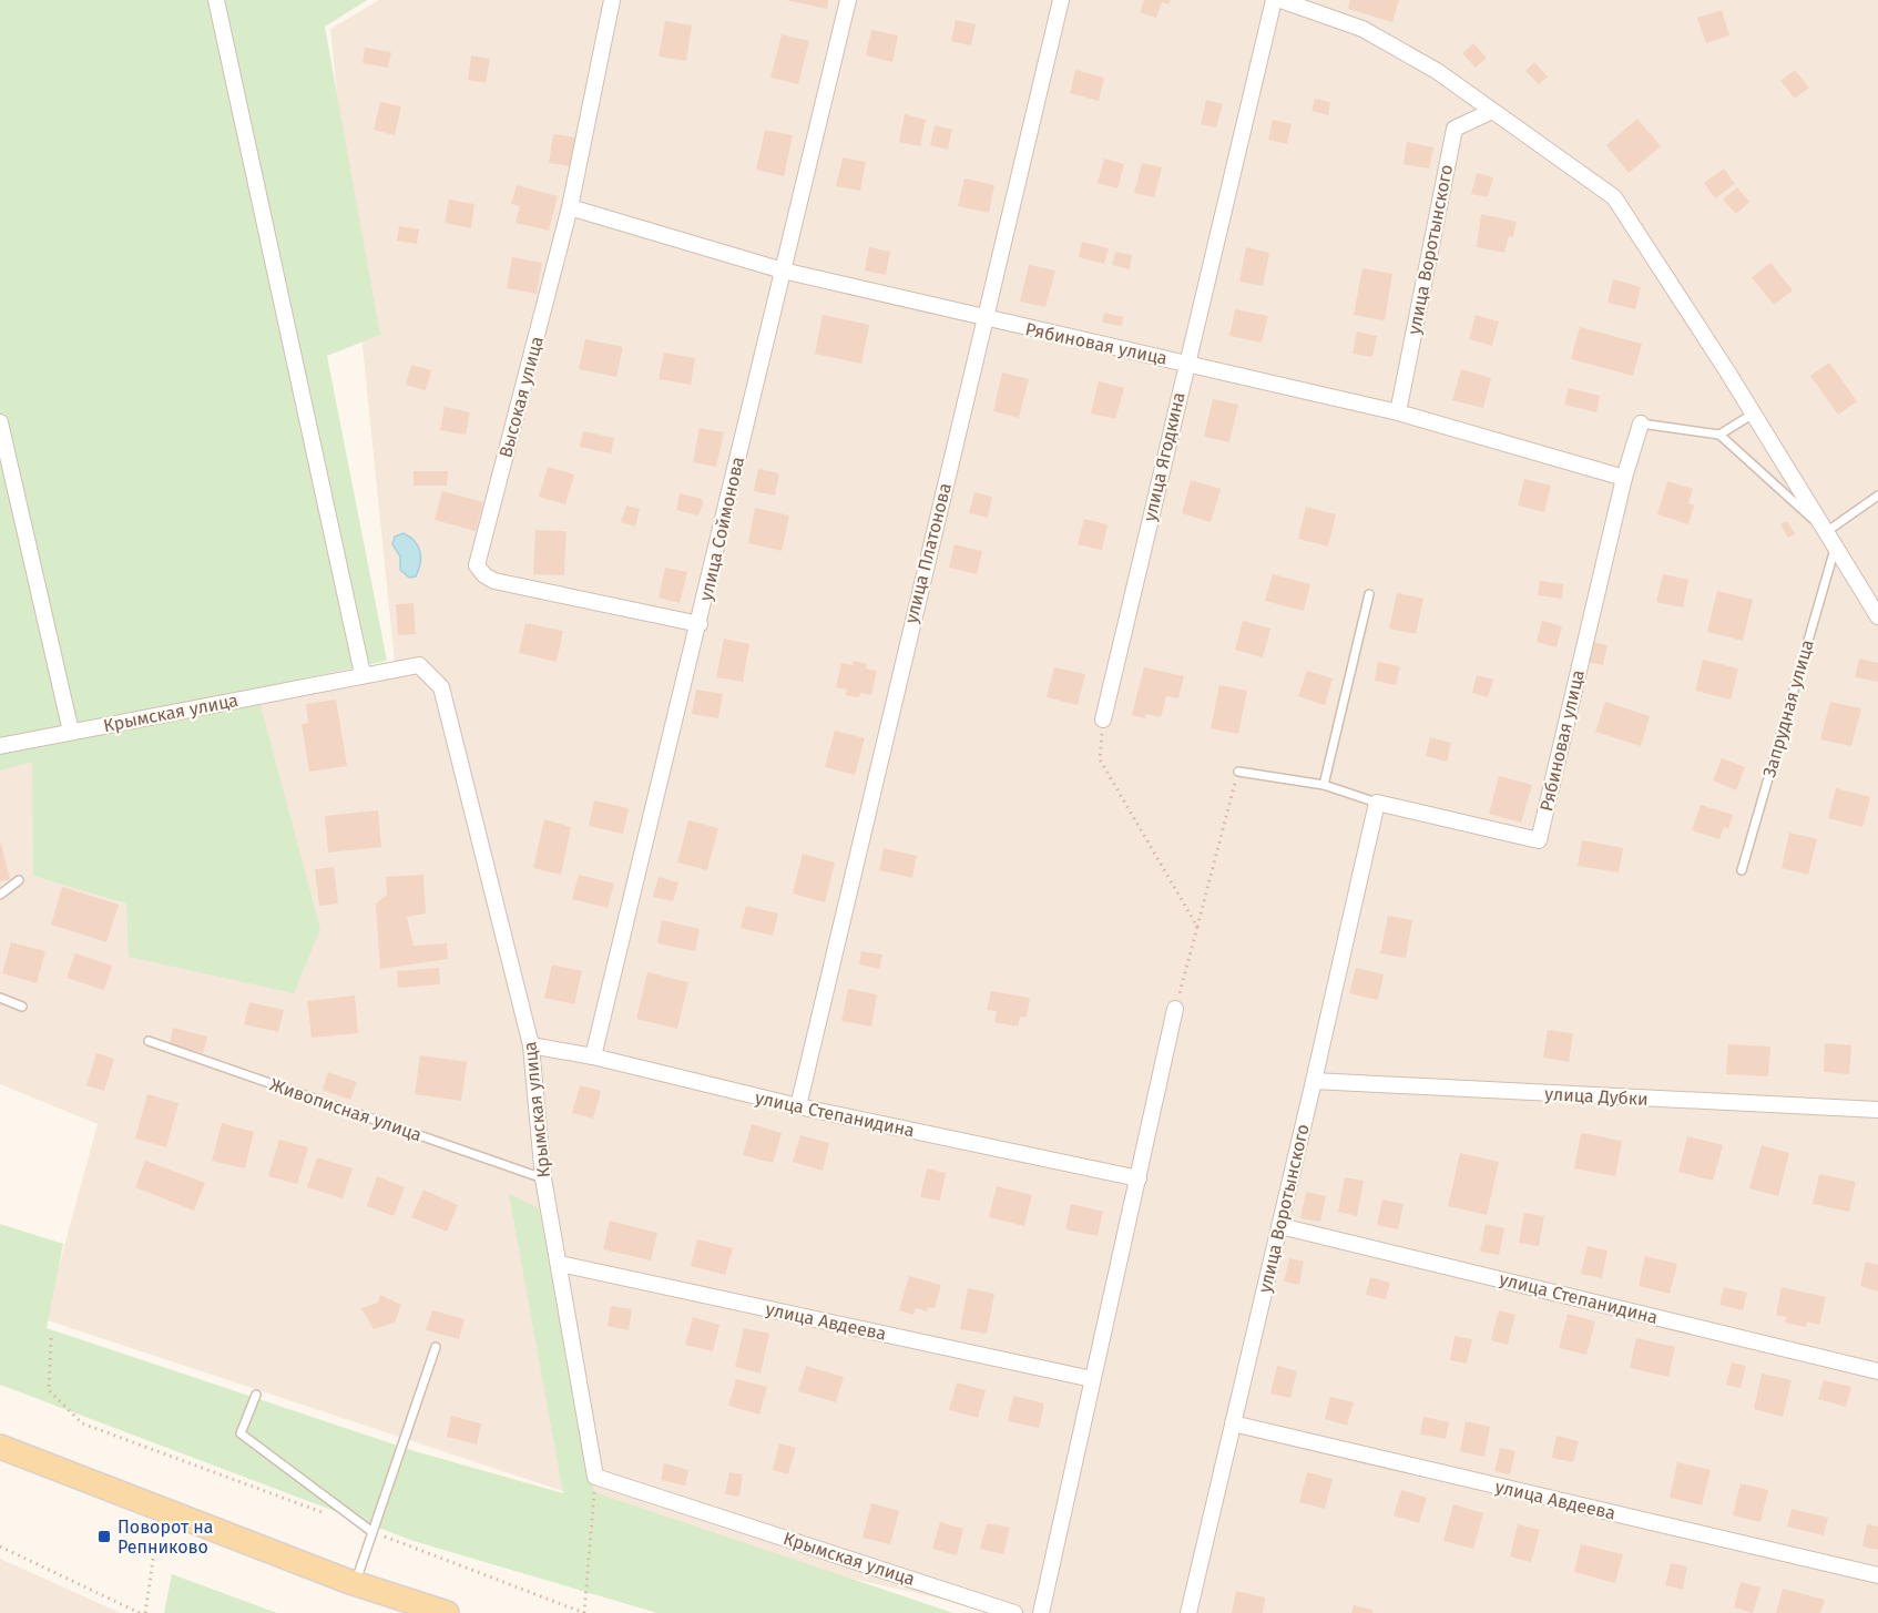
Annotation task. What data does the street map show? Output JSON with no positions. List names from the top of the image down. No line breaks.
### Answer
{"streets":{"street":["улица Воротынского","Рябиновая улица","Высокая улица","улица Ягодкина","улица Соймонова","улица Платонова","Крымская улица","улица Дубки","улица Степанидина","улица Авдеева"],"lane":["Запрудная улица","Живописная улица"]},"crossings":[["улица Воротынского","Рябиновая улица"],["улица Воротынского","улица Дубки"],["улица Воротынского","улица Степанидина"],["улица Воротынского","улица Авдеева"],["Рябиновая улица","Высокая улица"],["Рябиновая улица","улица Ягодкина"],["Рябиновая улица","улица Соймонова"],["Рябиновая улица","улица Платонова"],["Высокая улица","улица Соймонова"],["улица Соймонова","улица Степанидина"],["улица Платонова","улица Степанидина"],["Крымская улица","Живописная улица"],["Крымская улица","улица Степанидина"],["Крымская улица","улица Авдеева"]],"places":{"transit":["Поворот на Репниково"]}}
